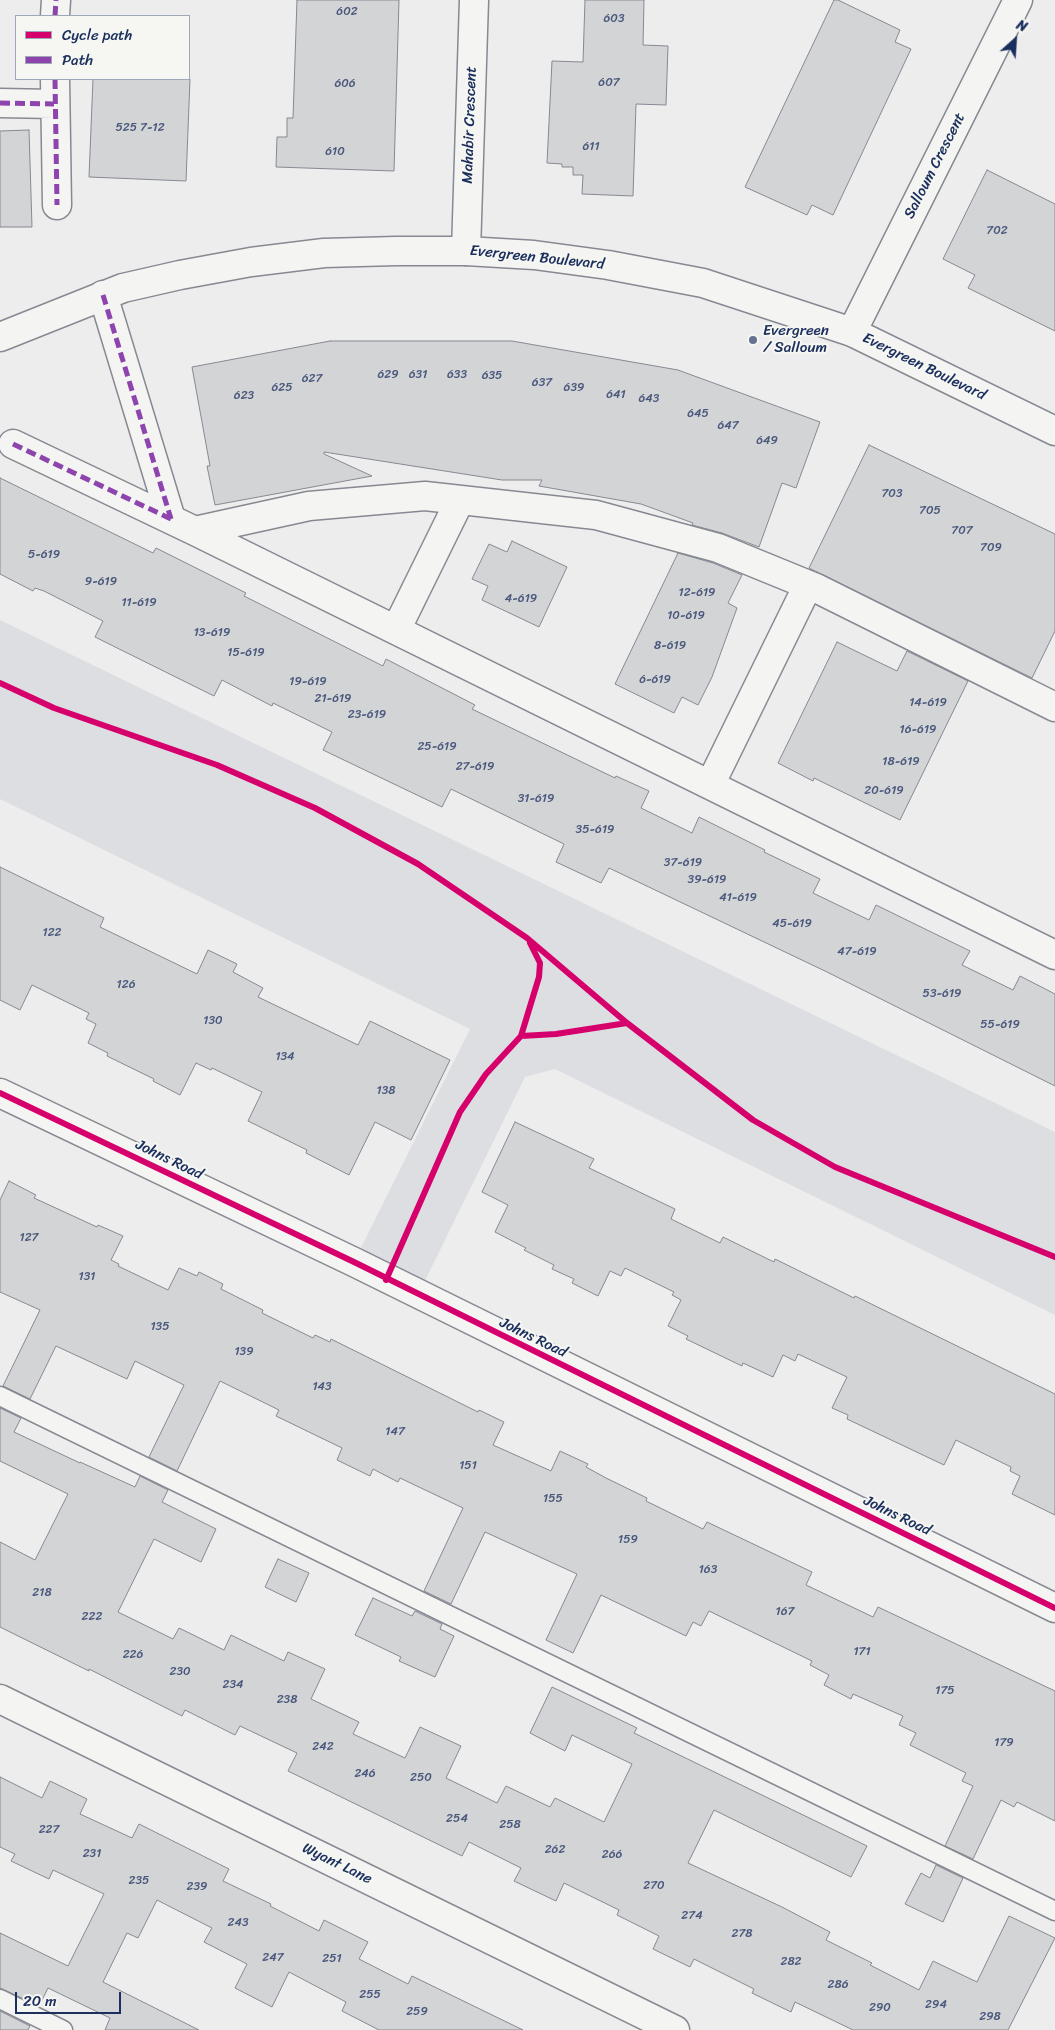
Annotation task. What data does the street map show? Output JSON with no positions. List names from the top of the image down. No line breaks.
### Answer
{"streets":{"street":["Mahabir Crescent","Salloum Crescent","Evergreen Boulevard","Johns Road","Wyant Lane"]},"crossings":[["Mahabir Crescent","Evergreen Boulevard"],["Salloum Crescent","Evergreen Boulevard"]],"places":["Evergreen / Salloum"],"house_numbers":["602","603","607","606","525 7-12","611","610","702","629","631","633","635","627","637","625","639","641","623","643","645","647","649","703","705","707","709","5-619","9-619","12-619","4-619","11-619","10-619","13-619","8-619","15-619","6-619","19-619","21-619","14-619","23-619","16-619","25-619","18-619","27-619","20-619","31-619","35-619","37-619","39-619","41-619","45-619","122","47-619","126","53-619","130","55-619","134","138","127","131","135","139","143","147","151","155","159","163","218","167","222","171","226","230","234","175","238","179","242","246","250","254","258","227","262","231","266","235","270","239","274","243","278","247","251","282","286","255","294","290","259","298"],"legend":["Cycle path","Path"],"scale_bar":"20 m","north":"top right"}
